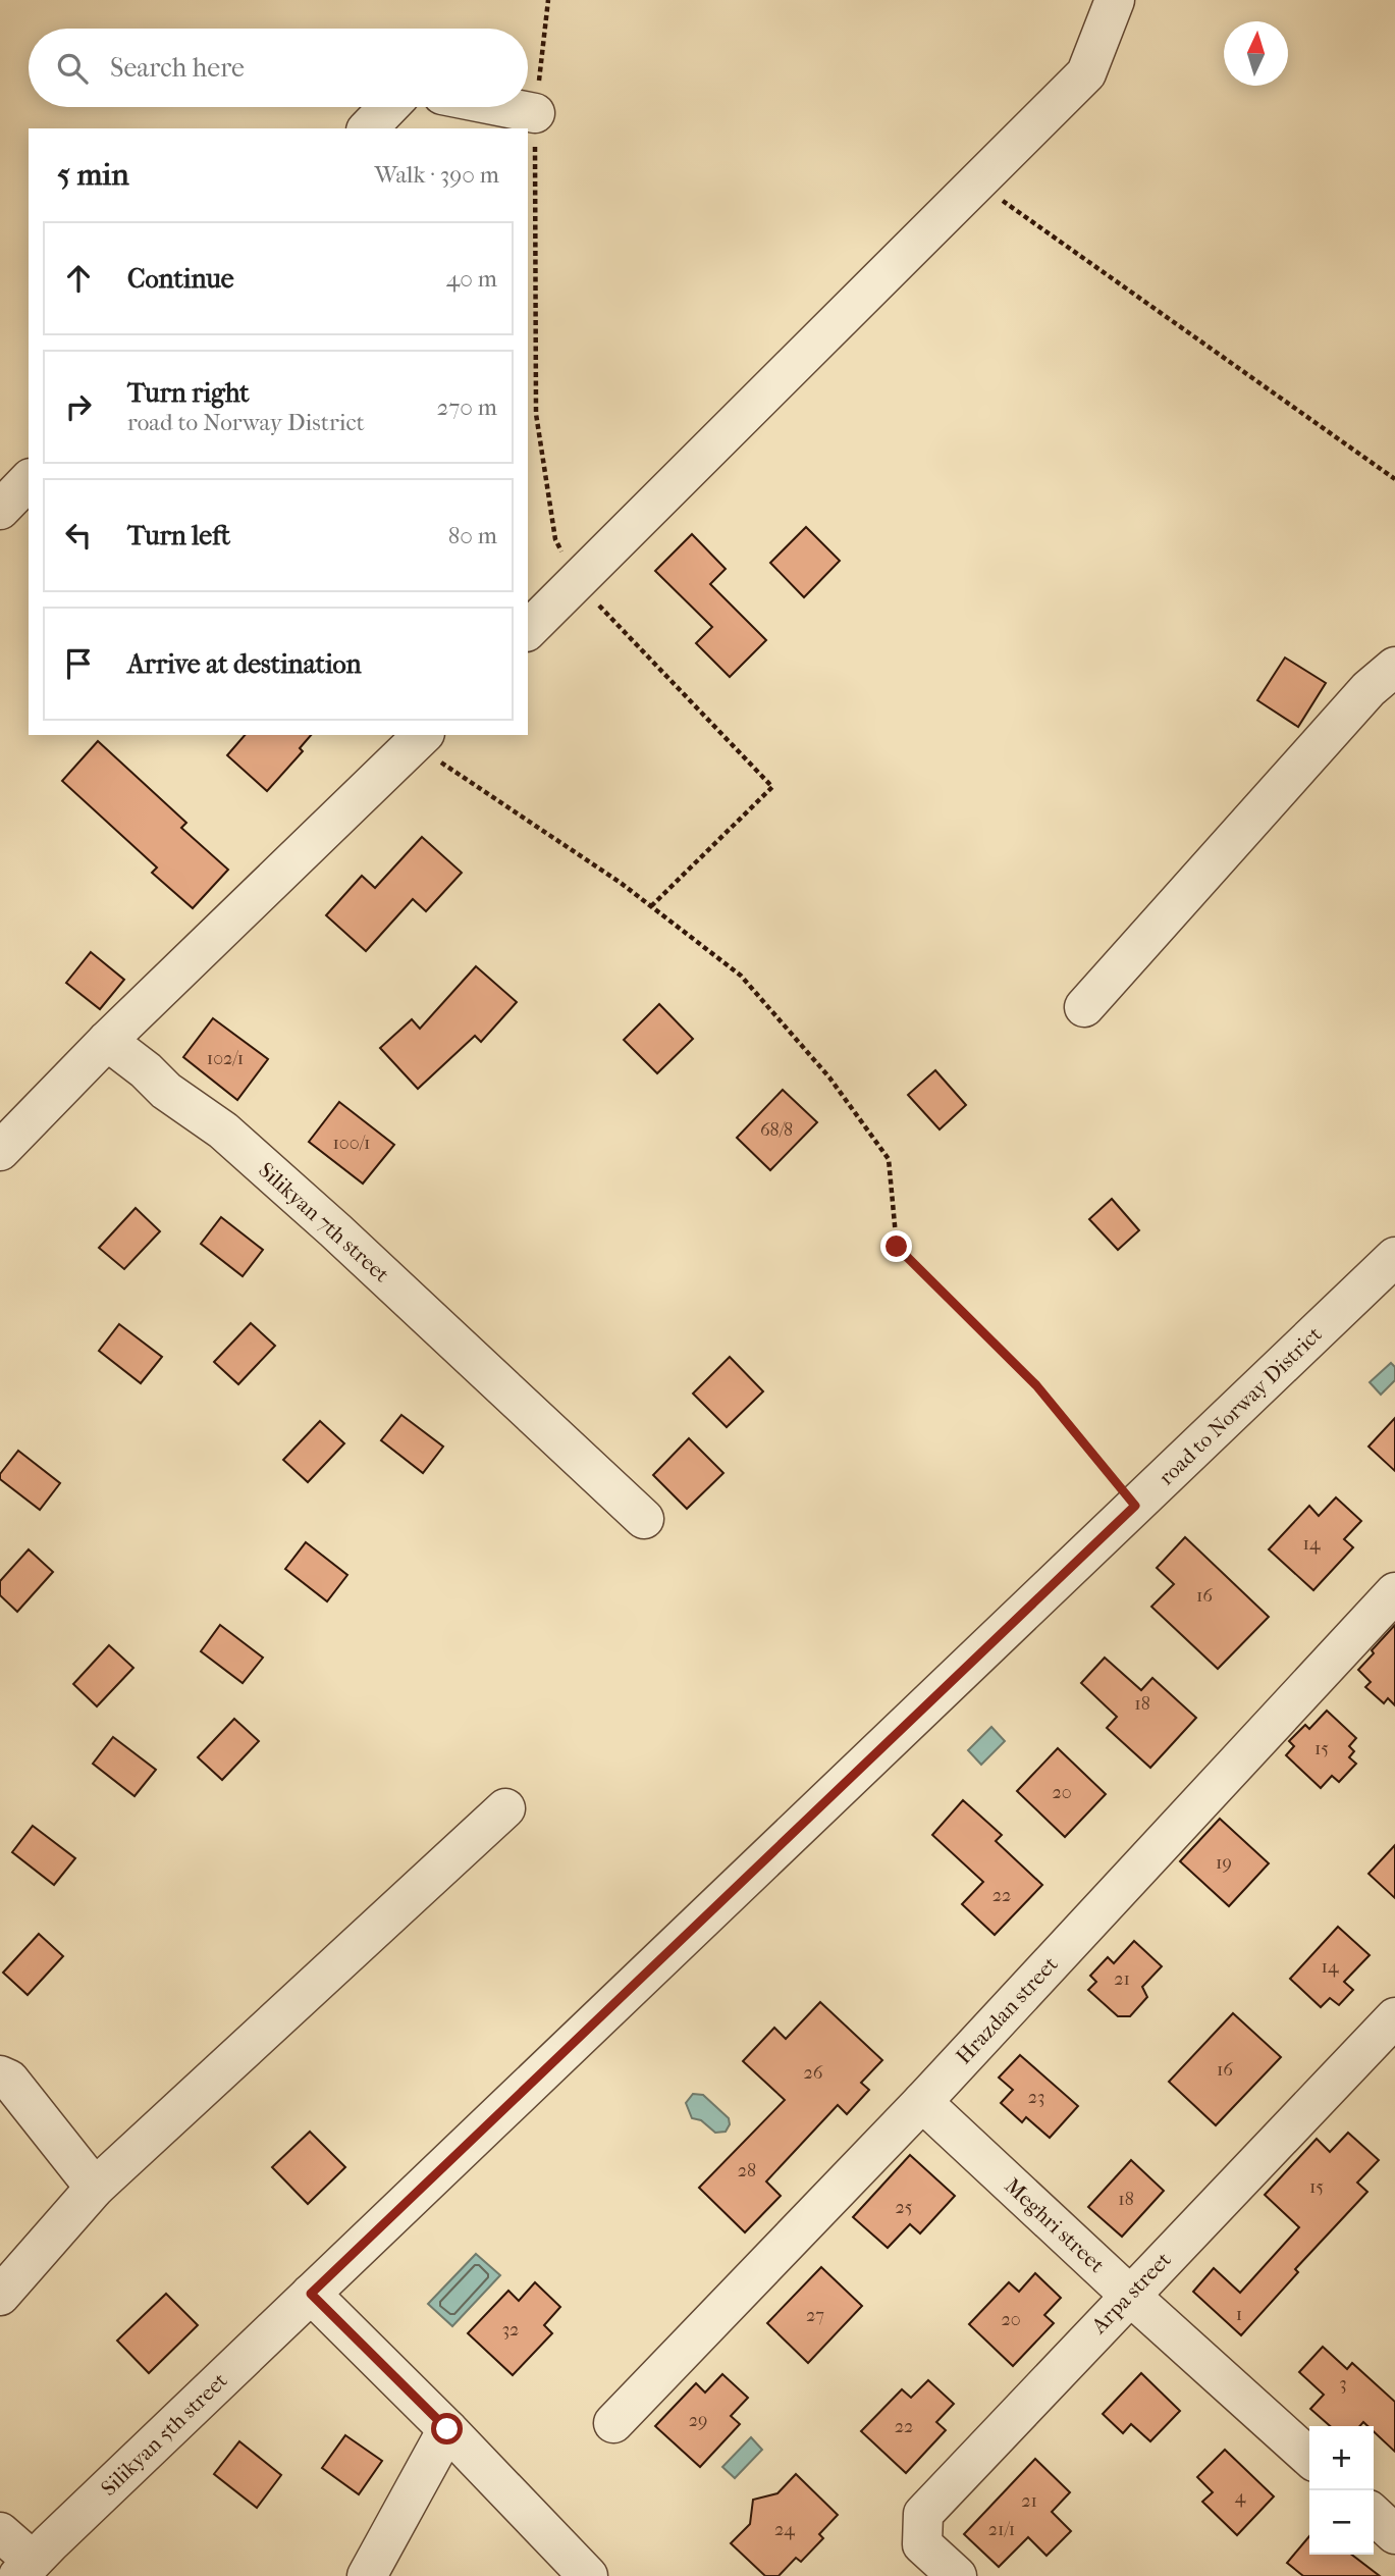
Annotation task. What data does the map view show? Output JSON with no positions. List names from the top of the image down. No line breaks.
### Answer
{"streets":{"street":["Silikyan 7th street","road to Norway District","Hrazdan street","Meghri street","Arpa street","Silikyan 5th street"]},"crossings":[["road to Norway District","Silikyan 5th street"],["Hrazdan street","Meghri street"],["Meghri street","Arpa street"]],"house_numbers":["102/1","68/8","100/1","14","16","18","15","20","19","22","14","21","16","26","23","28","15","18","25","1","27","20","32","3","29","22","4","21","24","21/1"],"north":"top","page":{"search":"Search here","heading":["5 min","Walk · 390 m"],"list":[["Continue","40 m"],["Turn right","road to Norway District","270 m"],["Turn left","80 m"],"Arrive at destination"],"map_buttons":["+","−"]}}
